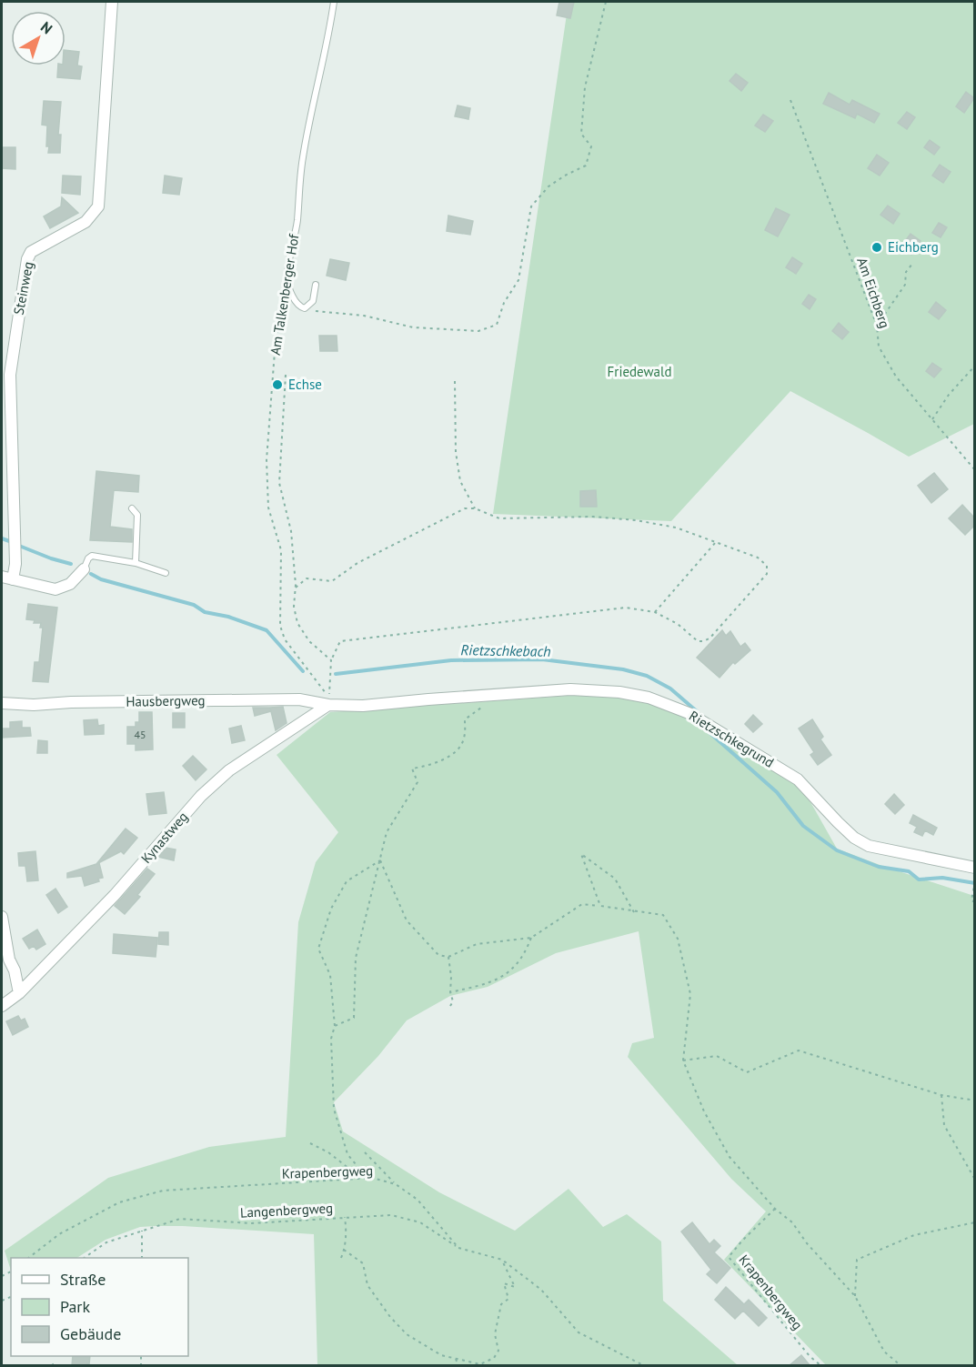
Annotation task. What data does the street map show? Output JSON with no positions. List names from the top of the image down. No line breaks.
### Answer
{"streets":{"street":["Steinweg","Hausbergweg","Rietzschkegrund","Kynastweg"],"lane":["Am Talkenberger Hof"],"path":["Am Eichberg","Krapenbergweg","Langenbergweg"]},"crossings":[["Am Talkenberger Hof","Hausbergweg"],["Am Talkenberger Hof","Rietzschkegrund"],["Am Talkenberger Hof","Kynastweg"],["Hausbergweg","Rietzschkegrund"],["Hausbergweg","Kynastweg"],["Rietzschkegrund","Kynastweg"],["Krapenbergweg","Langenbergweg"]],"water":["Rietzschkebach"],"parks":["Friedewald"],"places":["Eichberg","Echse"],"house_numbers":["45"],"legend":["Straße","Park","Gebäude"],"north":"top right"}
